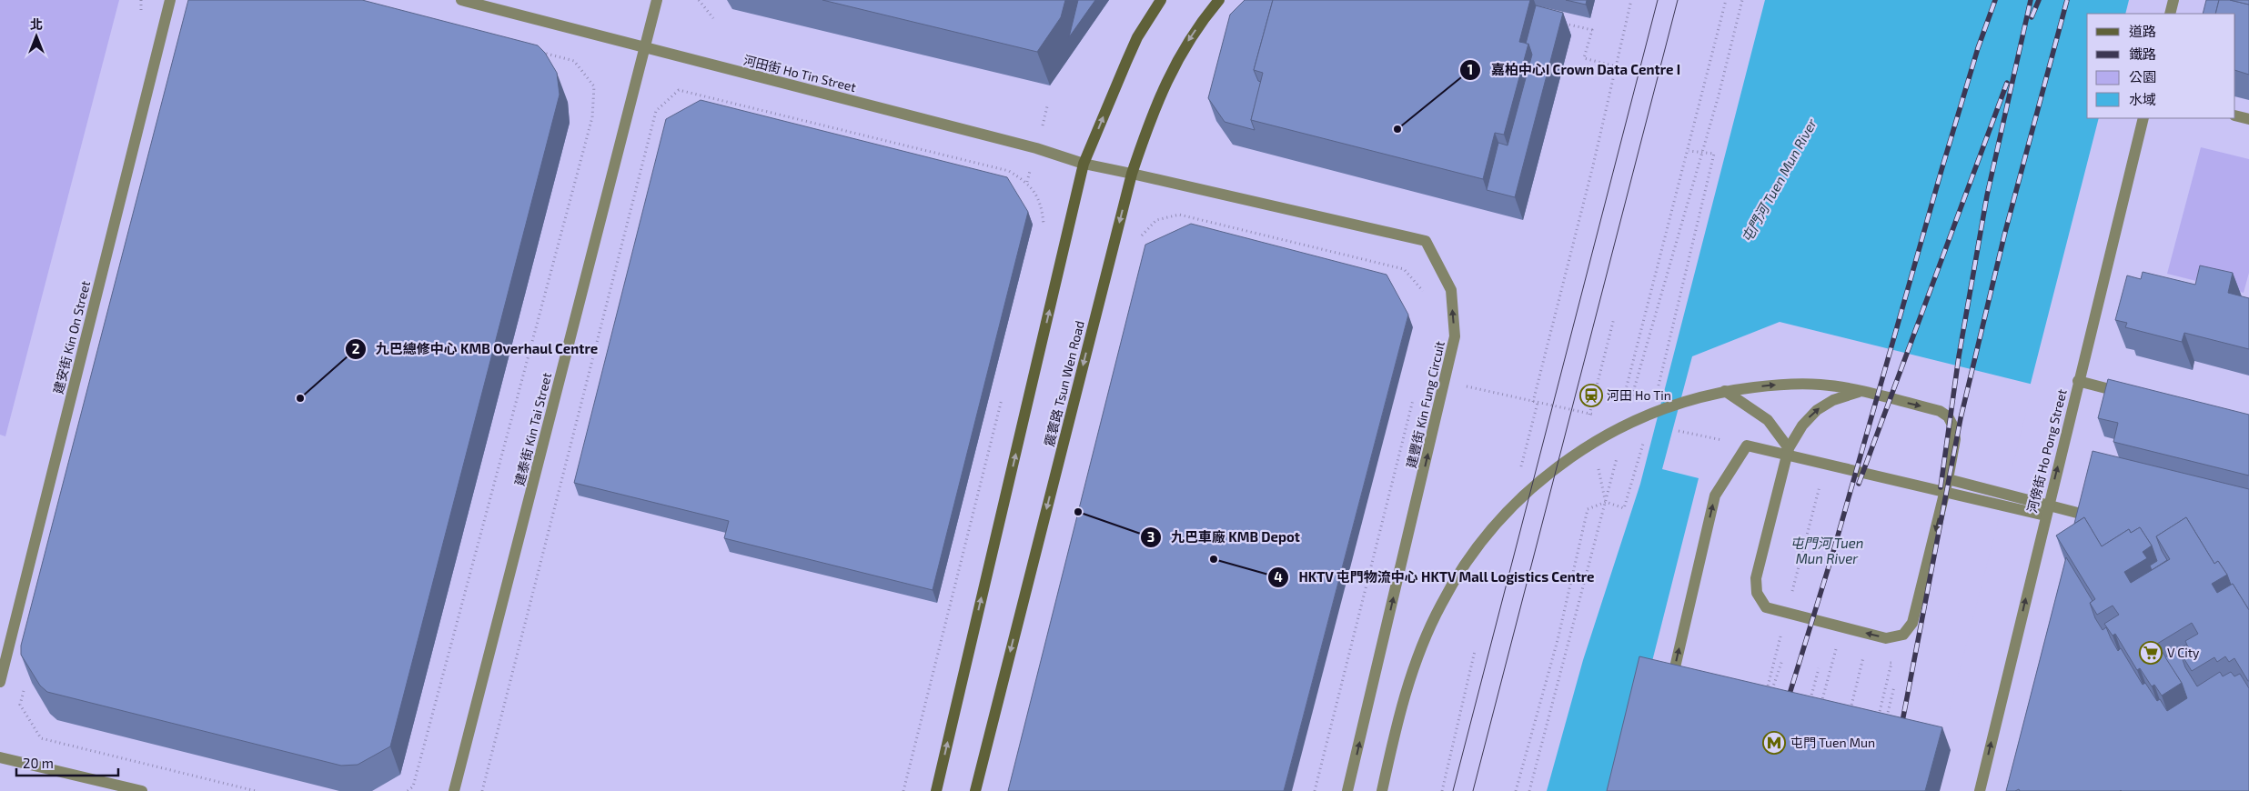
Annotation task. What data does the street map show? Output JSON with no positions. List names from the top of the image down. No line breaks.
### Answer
{"streets":{"main road":["震寰路 Tsun Wen Road"],"street":["河田街 Ho Tin Street","建安街 Kin On Street","建豐街 Kin Fung Circuit","建泰街 Kin Tai Street","河傍街 Ho Pong Street"]},"crossings":[["河田街 Ho Tin Street","震寰路 Tsun Wen Road"],["河田街 Ho Tin Street","建豐街 Kin Fung Circuit"],["河田街 Ho Tin Street","建泰街 Kin Tai Street"],["震寰路 Tsun Wen Road","建豐街 Kin Fung Circuit"]],"one_way":["河傍街 Ho Pong Street"],"water":["屯門河 Tuen Mun River"],"places":{"other":["嘉柏中心I Crown Data Centre I","九巴總修中心 KMB Overhaul Centre","九巴車廠 KMB Depot","HKTV 屯門物流中心 HKTV Mall Logistics Centre"],"station":["河田 Ho Tin"],"supermarket":["V City"],"metro station":["屯門 Tuen Mun"]},"legend":["道路","鐵路","公園","水域"],"scale_bar":"20 m","north":"top"}
